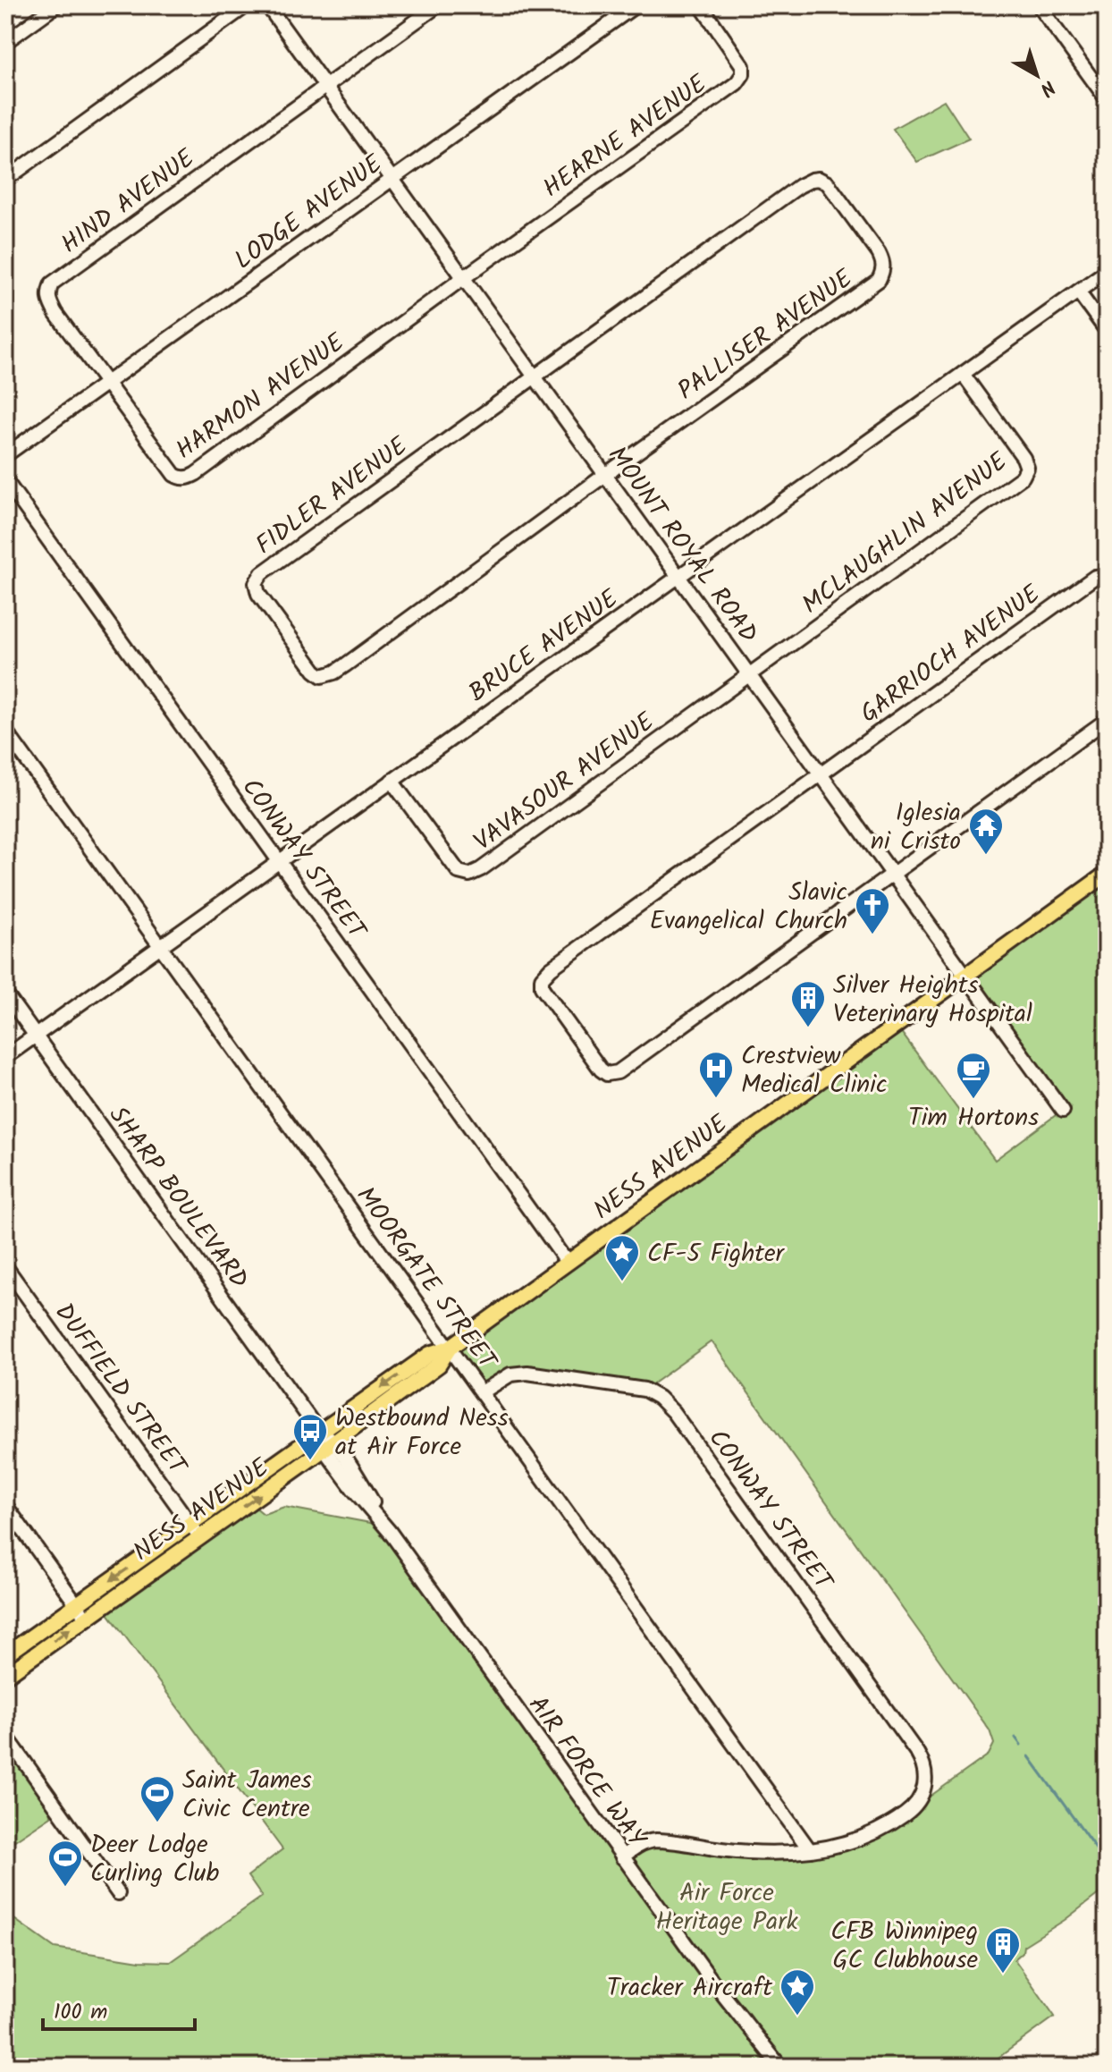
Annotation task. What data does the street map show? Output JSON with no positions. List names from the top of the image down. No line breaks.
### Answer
{"streets":{"main road":["NESS AVENUE"],"street":["HEARNE AVENUE","HIND AVENUE","LODGE AVENUE","PALLISER AVENUE","HARMON AVENUE","FIDLER AVENUE","MCLAUGHLIN AVENUE","MOUNT ROYAL ROAD","BRUCE AVENUE","GARRIOCH AVENUE","VAVASOUR AVENUE","CONWAY STREET","SHARP BOULEVARD","MOORGATE STREET","DUFFIELD STREET","AIR FORCE WAY"]},"crossings":[["HEARNE AVENUE","HARMON AVENUE"],["HEARNE AVENUE","MOUNT ROYAL ROAD"],["HIND AVENUE","LODGE AVENUE"],["HIND AVENUE","HARMON AVENUE"],["HIND AVENUE","MOUNT ROYAL ROAD"],["LODGE AVENUE","HARMON AVENUE"],["LODGE AVENUE","MOUNT ROYAL ROAD"],["PALLISER AVENUE","FIDLER AVENUE"],["PALLISER AVENUE","MOUNT ROYAL ROAD"],["HARMON AVENUE","MOUNT ROYAL ROAD"],["FIDLER AVENUE","MOUNT ROYAL ROAD"],["MCLAUGHLIN AVENUE","MOUNT ROYAL ROAD"],["MCLAUGHLIN AVENUE","BRUCE AVENUE"],["MCLAUGHLIN AVENUE","VAVASOUR AVENUE"],["MOUNT ROYAL ROAD","BRUCE AVENUE"],["MOUNT ROYAL ROAD","GARRIOCH AVENUE"],["MOUNT ROYAL ROAD","VAVASOUR AVENUE"],["MOUNT ROYAL ROAD","NESS AVENUE"],["BRUCE AVENUE","VAVASOUR AVENUE"],["BRUCE AVENUE","CONWAY STREET"],["BRUCE AVENUE","SHARP BOULEVARD"],["BRUCE AVENUE","MOORGATE STREET"],["CONWAY STREET","NESS AVENUE"],["CONWAY STREET","MOORGATE STREET"],["NESS AVENUE","SHARP BOULEVARD"],["NESS AVENUE","MOORGATE STREET"],["NESS AVENUE","DUFFIELD STREET"],["NESS AVENUE","AIR FORCE WAY"],["SHARP BOULEVARD","AIR FORCE WAY"]],"parks":["Air Force Heritage Park"],"places":{"temple":["Iglesia ni Cristo"],"church":["Slavic Evangelical Church"],"building":["Silver Heights Veterinary Hospital","CFB Winnipeg GC Clubhouse"],"hospital":["Crestview Medical Clinic"],"cafe":["Tim Hortons"],"place":["CF-5 Fighter","Tracker Aircraft"],"bus stop":["Westbound Ness at Air Force"],"sports":["Saint James Civic Centre","Deer Lodge Curling Club"]},"scale_bar":"100 m","north":"bottom right"}
